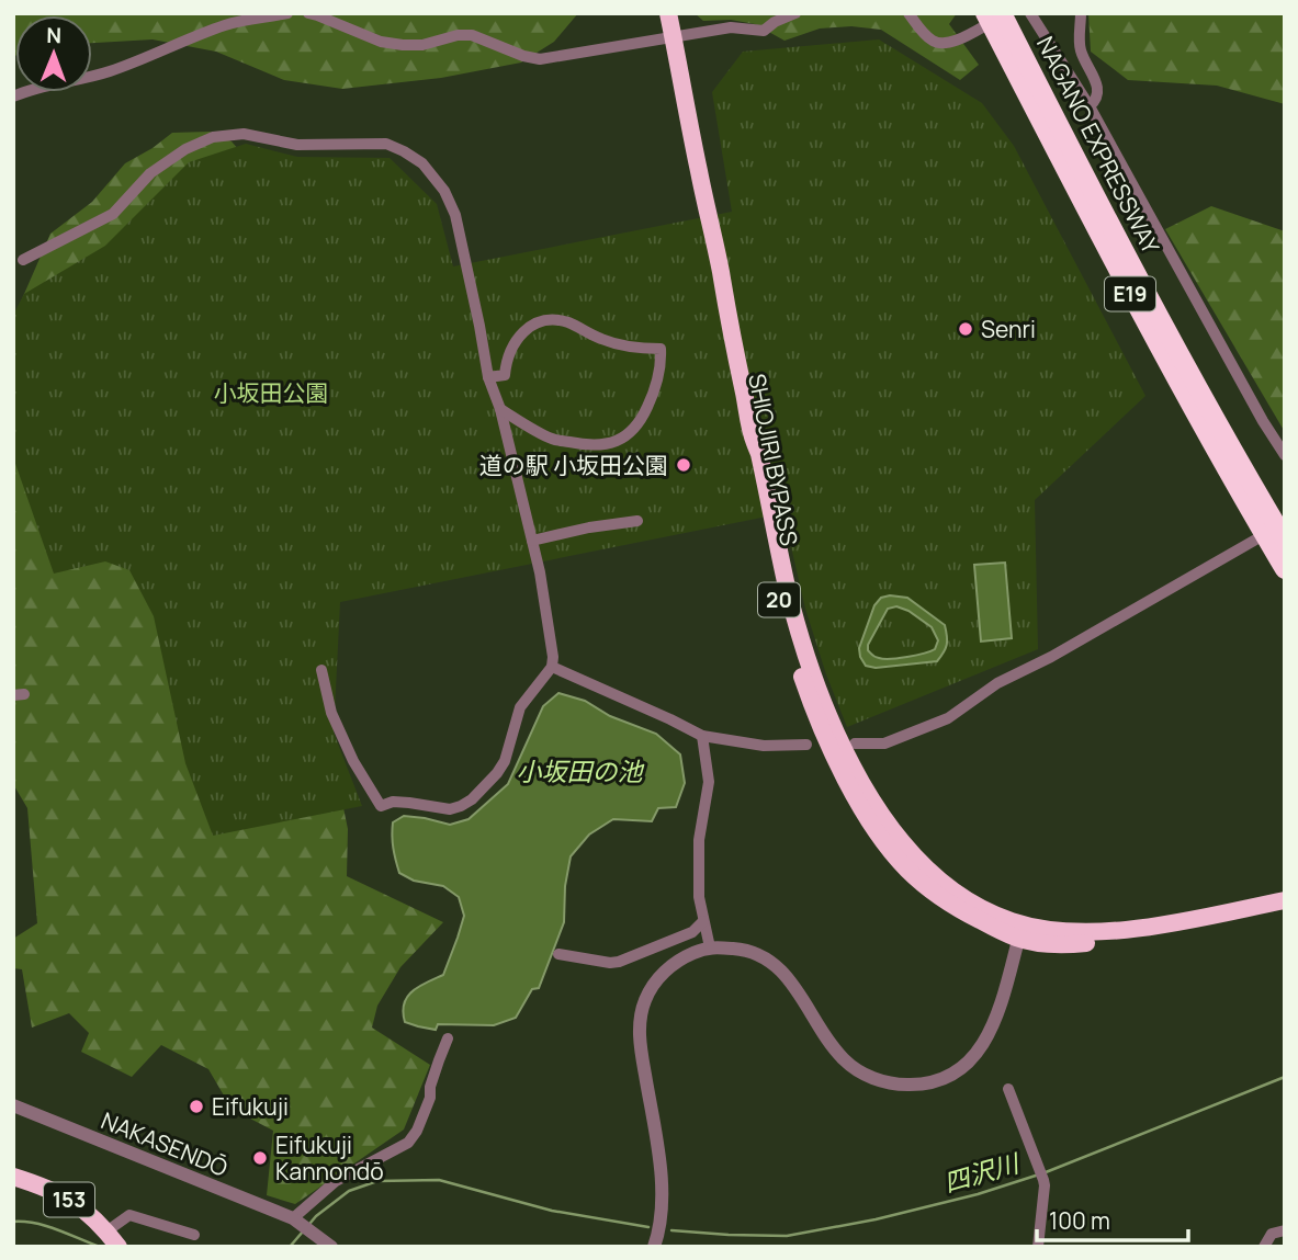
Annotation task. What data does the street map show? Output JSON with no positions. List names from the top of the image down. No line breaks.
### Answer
{"streets":{"highway":["NAGANO EXPRESSWAY","E19","SHIOJIRI BYPASS","20","153"],"street":["NAKASENDŌ"]},"crossings":[["SHIOJIRI BYPASS","20"]],"water":["小坂田の池","四沢川"],"parks":["小坂田公園"],"places":["Senri","道の駅 小坂田公園","Eifukuji","Eifukuji Kannondō"],"scale_bar":"100 m","north":"top"}
